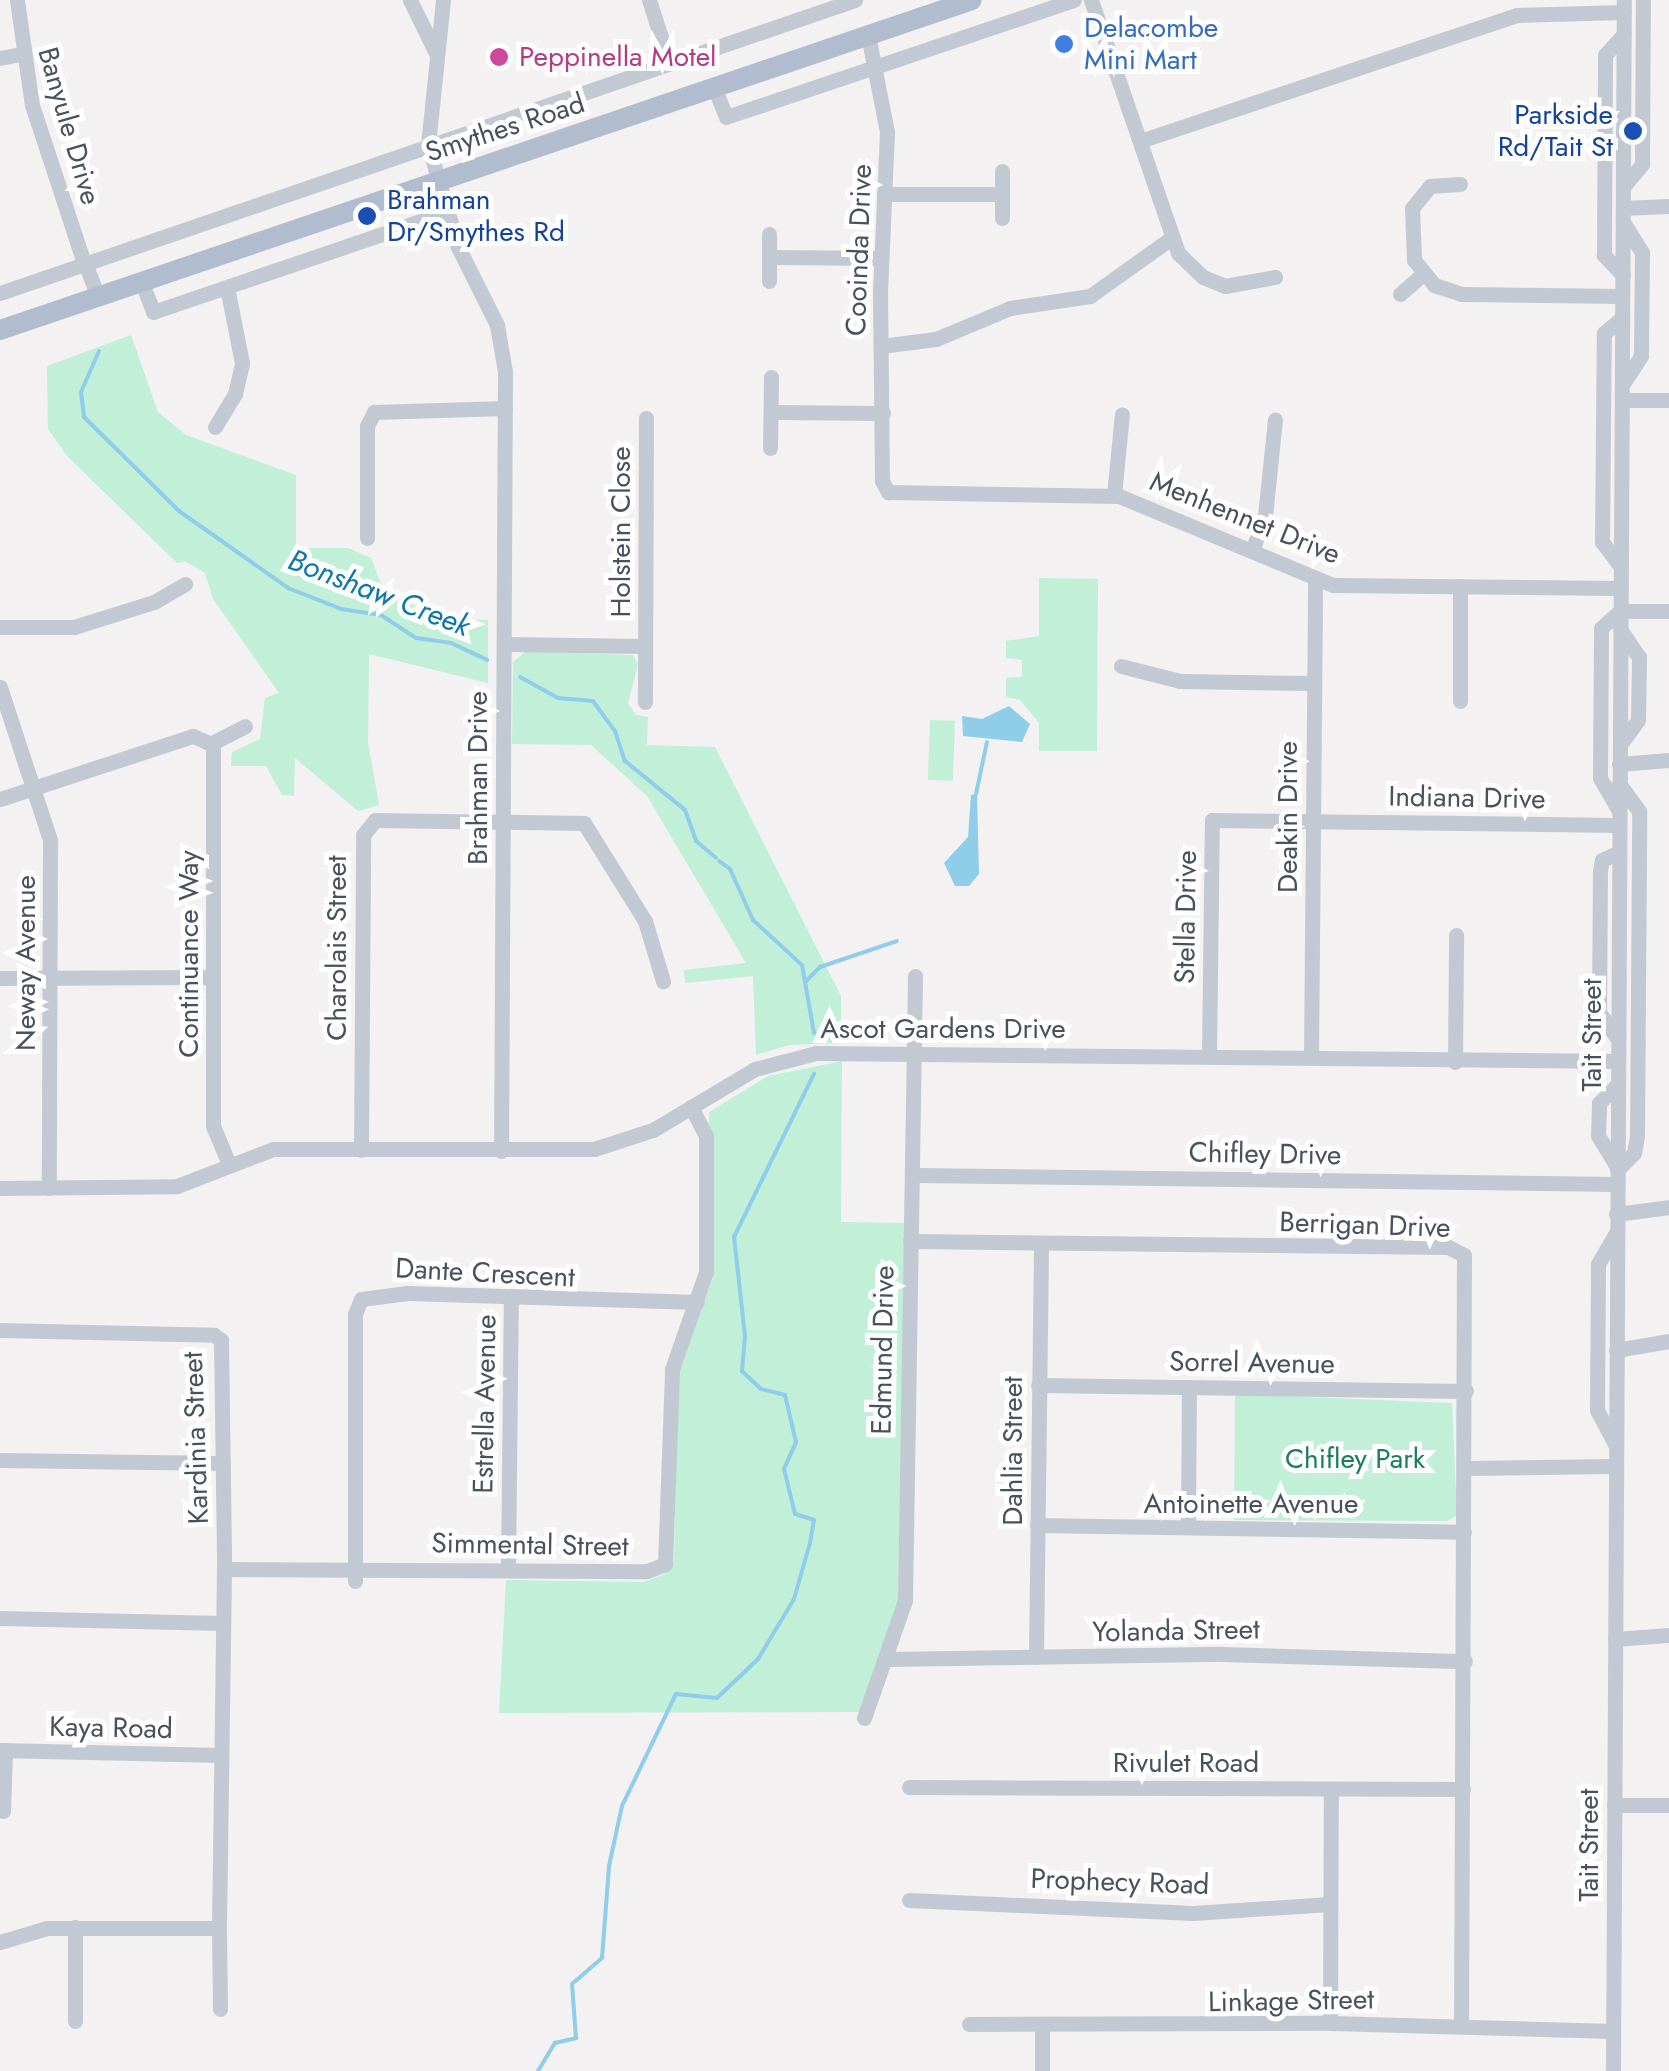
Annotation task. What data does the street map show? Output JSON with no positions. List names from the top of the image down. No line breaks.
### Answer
{"streets":{"main road":["Smythes Road"],"street":["Banyule Drive","Cooinda Drive","Menhennet Drive","Holstein Close","Brahman Drive","Indiana Drive","Deakin Drive","Stella Drive","Charolais Street","Continuance Way","Neway Avenue","Ascot Gardens Drive","Tait Street","Chifley Drive","Berrigan Drive","Dante Crescent","Edmund Drive","Sorrel Avenue","Estrella Avenue","Kardinia Street","Dahlia Street","Antoinette Avenue","Simmental Street","Yolanda Street","Kaya Road","Rivulet Road","Prophecy Road","Linkage Street"]},"crossings":[["Banyule Drive","Smythes Road"],["Smythes Road","Cooinda Drive"],["Smythes Road","Brahman Drive"],["Cooinda Drive","Menhennet Drive"],["Menhennet Drive","Deakin Drive"],["Holstein Close","Brahman Drive"],["Brahman Drive","Charolais Street"],["Brahman Drive","Ascot Gardens Drive"],["Indiana Drive","Deakin Drive"],["Indiana Drive","Stella Drive"],["Indiana Drive","Tait Street"],["Deakin Drive","Stella Drive"],["Deakin Drive","Ascot Gardens Drive"],["Stella Drive","Ascot Gardens Drive"],["Charolais Street","Ascot Gardens Drive"],["Continuance Way","Ascot Gardens Drive"],["Neway Avenue","Ascot Gardens Drive"],["Ascot Gardens Drive","Tait Street"],["Ascot Gardens Drive","Edmund Drive"],["Ascot Gardens Drive","Simmental Street"],["Tait Street","Chifley Drive"],["Tait Street","Linkage Street"],["Chifley Drive","Edmund Drive"],["Berrigan Drive","Edmund Drive"],["Berrigan Drive","Sorrel Avenue"],["Berrigan Drive","Dahlia Street"],["Berrigan Drive","Antoinette Avenue"],["Berrigan Drive","Yolanda Street"],["Berrigan Drive","Rivulet Road"],["Berrigan Drive","Linkage Street"],["Dante Crescent","Estrella Avenue"],["Dante Crescent","Simmental Street"],["Edmund Drive","Yolanda Street"],["Sorrel Avenue","Dahlia Street"],["Estrella Avenue","Simmental Street"],["Kardinia Street","Simmental Street"],["Kardinia Street","Kaya Road"],["Dahlia Street","Antoinette Avenue"],["Dahlia Street","Yolanda Street"]],"water":["Bonshaw Creek"],"parks":["Chifley Park"],"places":["Delacombe Mini Mart","Peppinella Motel","Parkside Rd/Tait St","Brahman Dr/Smythes Rd"]}
